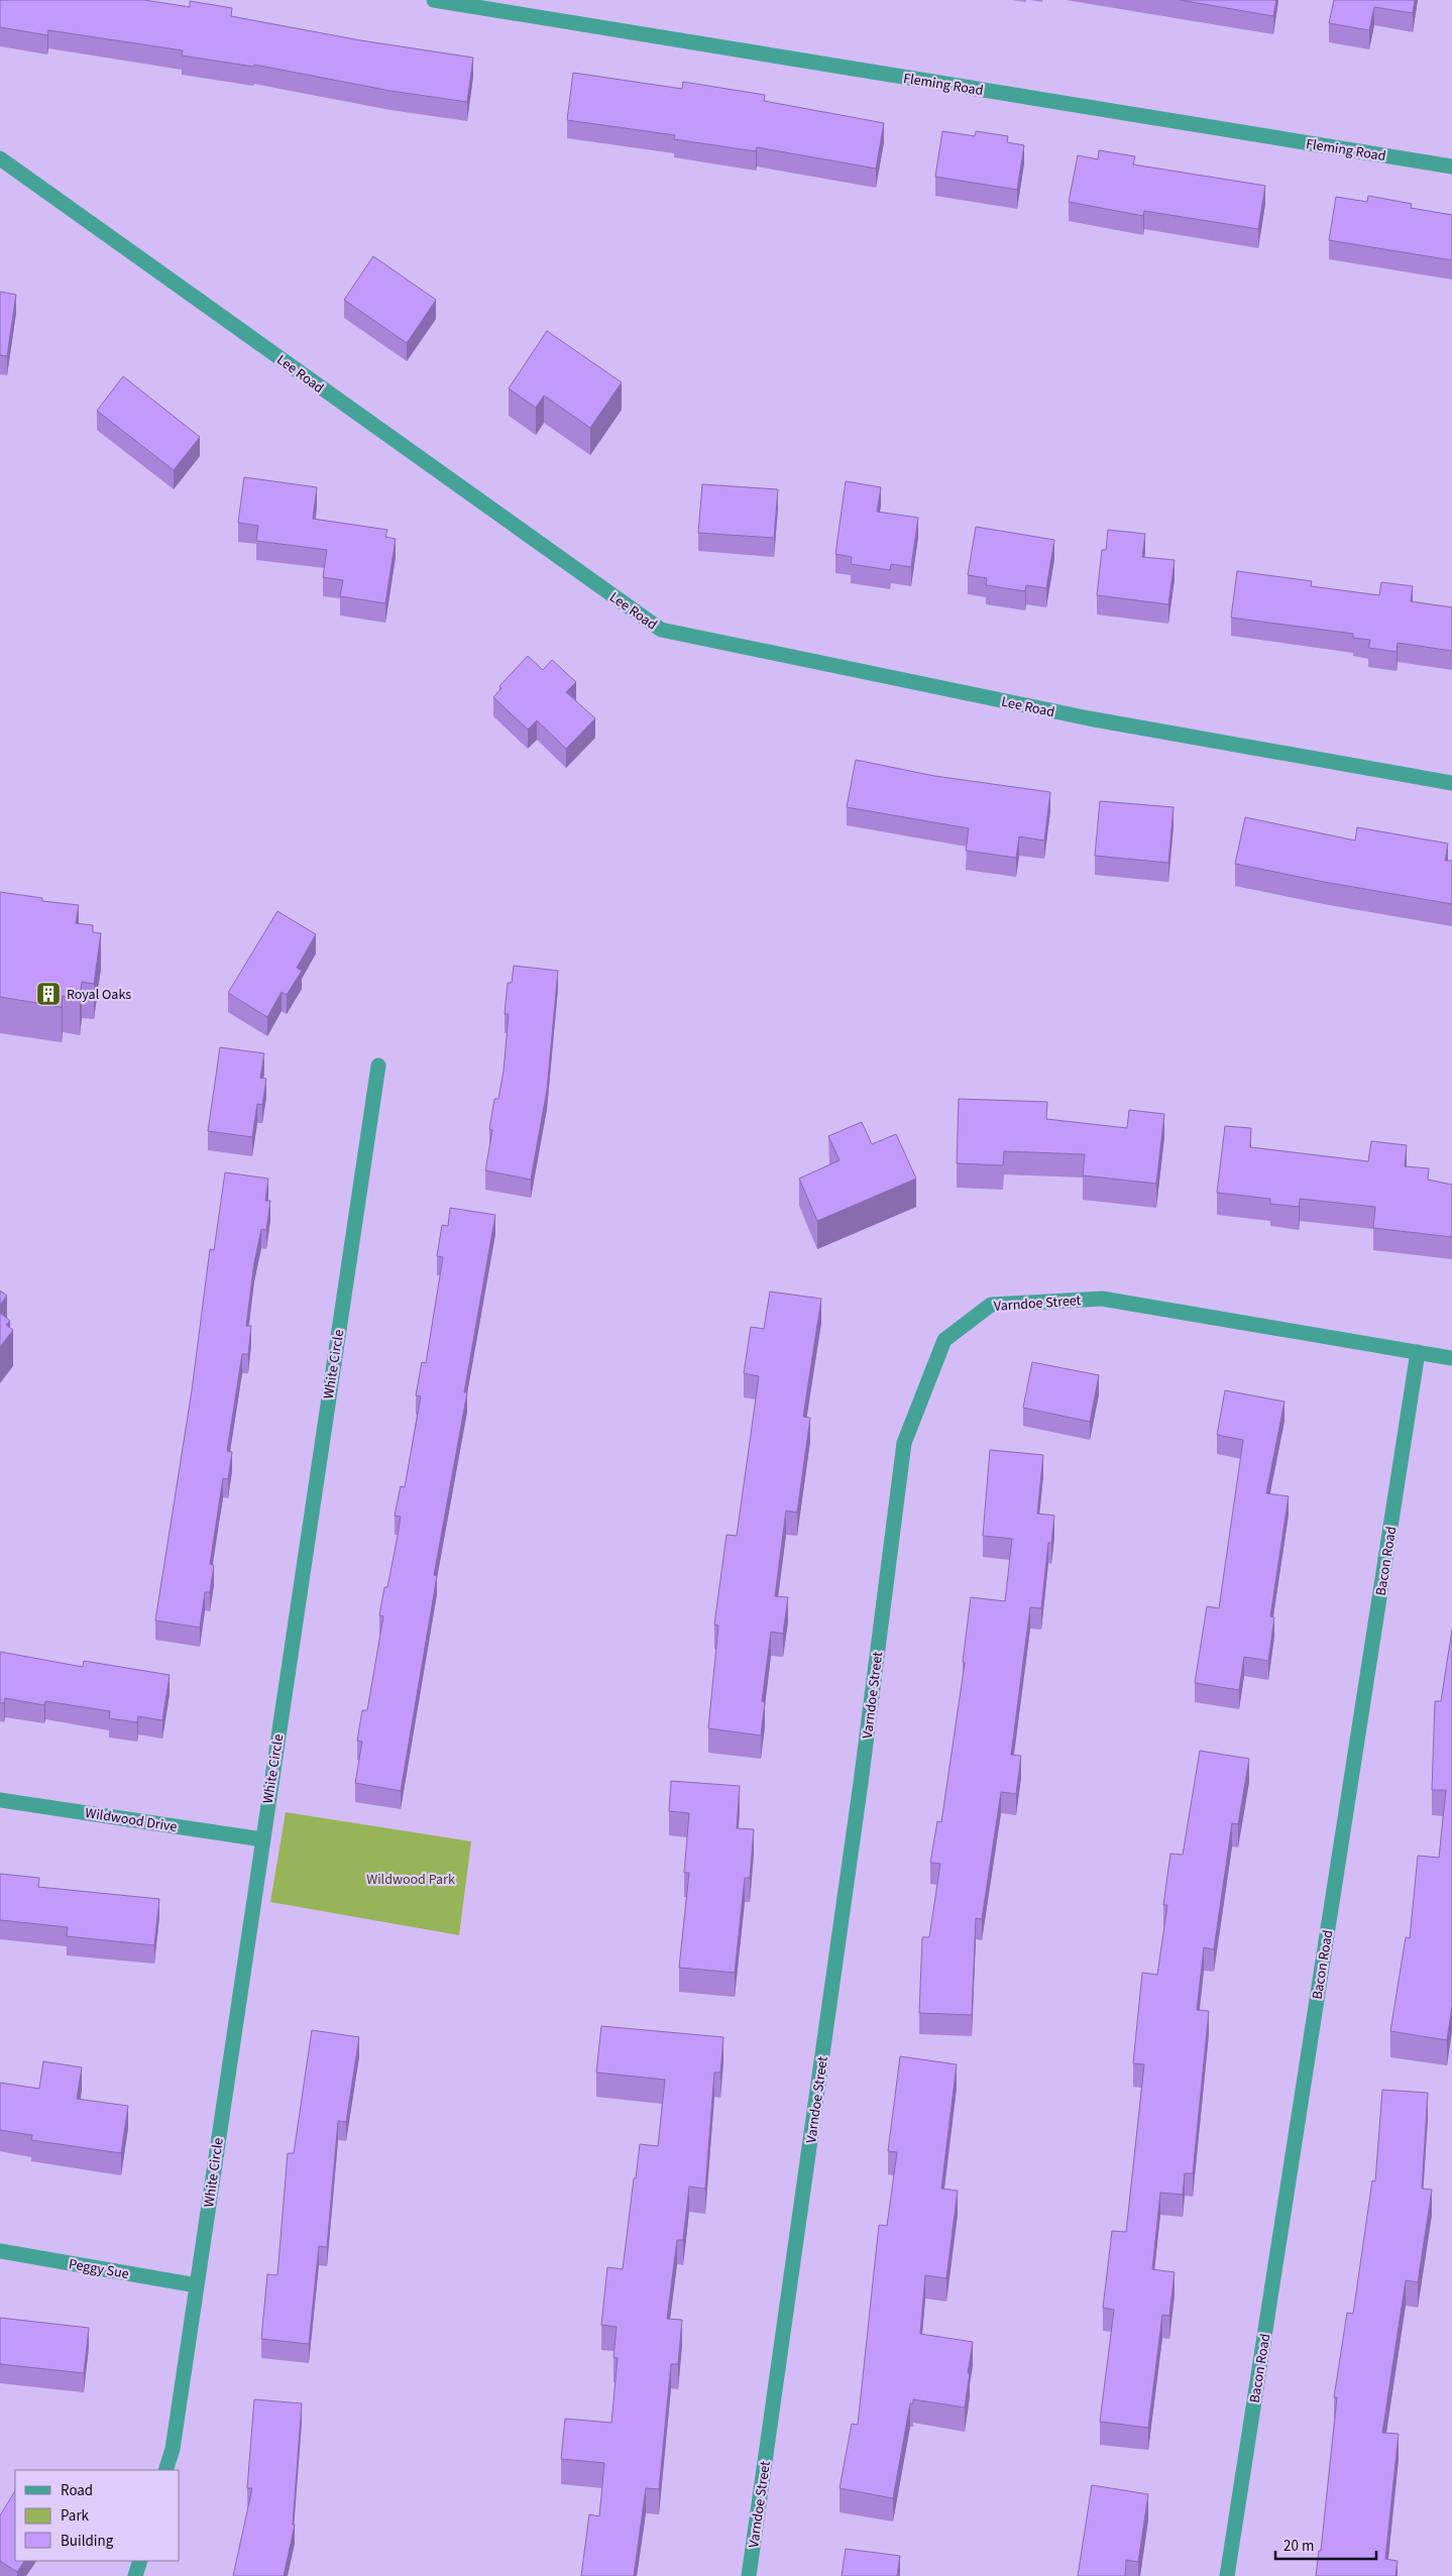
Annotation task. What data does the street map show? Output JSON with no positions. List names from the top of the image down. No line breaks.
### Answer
{"streets":{"street":["Fleming Road","Lee Road","Varndoe Street","White Circle","Bacon Road","Wildwood Drive","Peggy Sue"]},"crossings":[["Varndoe Street","Bacon Road"],["White Circle","Wildwood Drive"],["White Circle","Peggy Sue"]],"parks":["Wildwood Park"],"places":{"building":["Royal Oaks"]},"legend":["Road","Park","Building"],"scale_bar":"20 m"}
